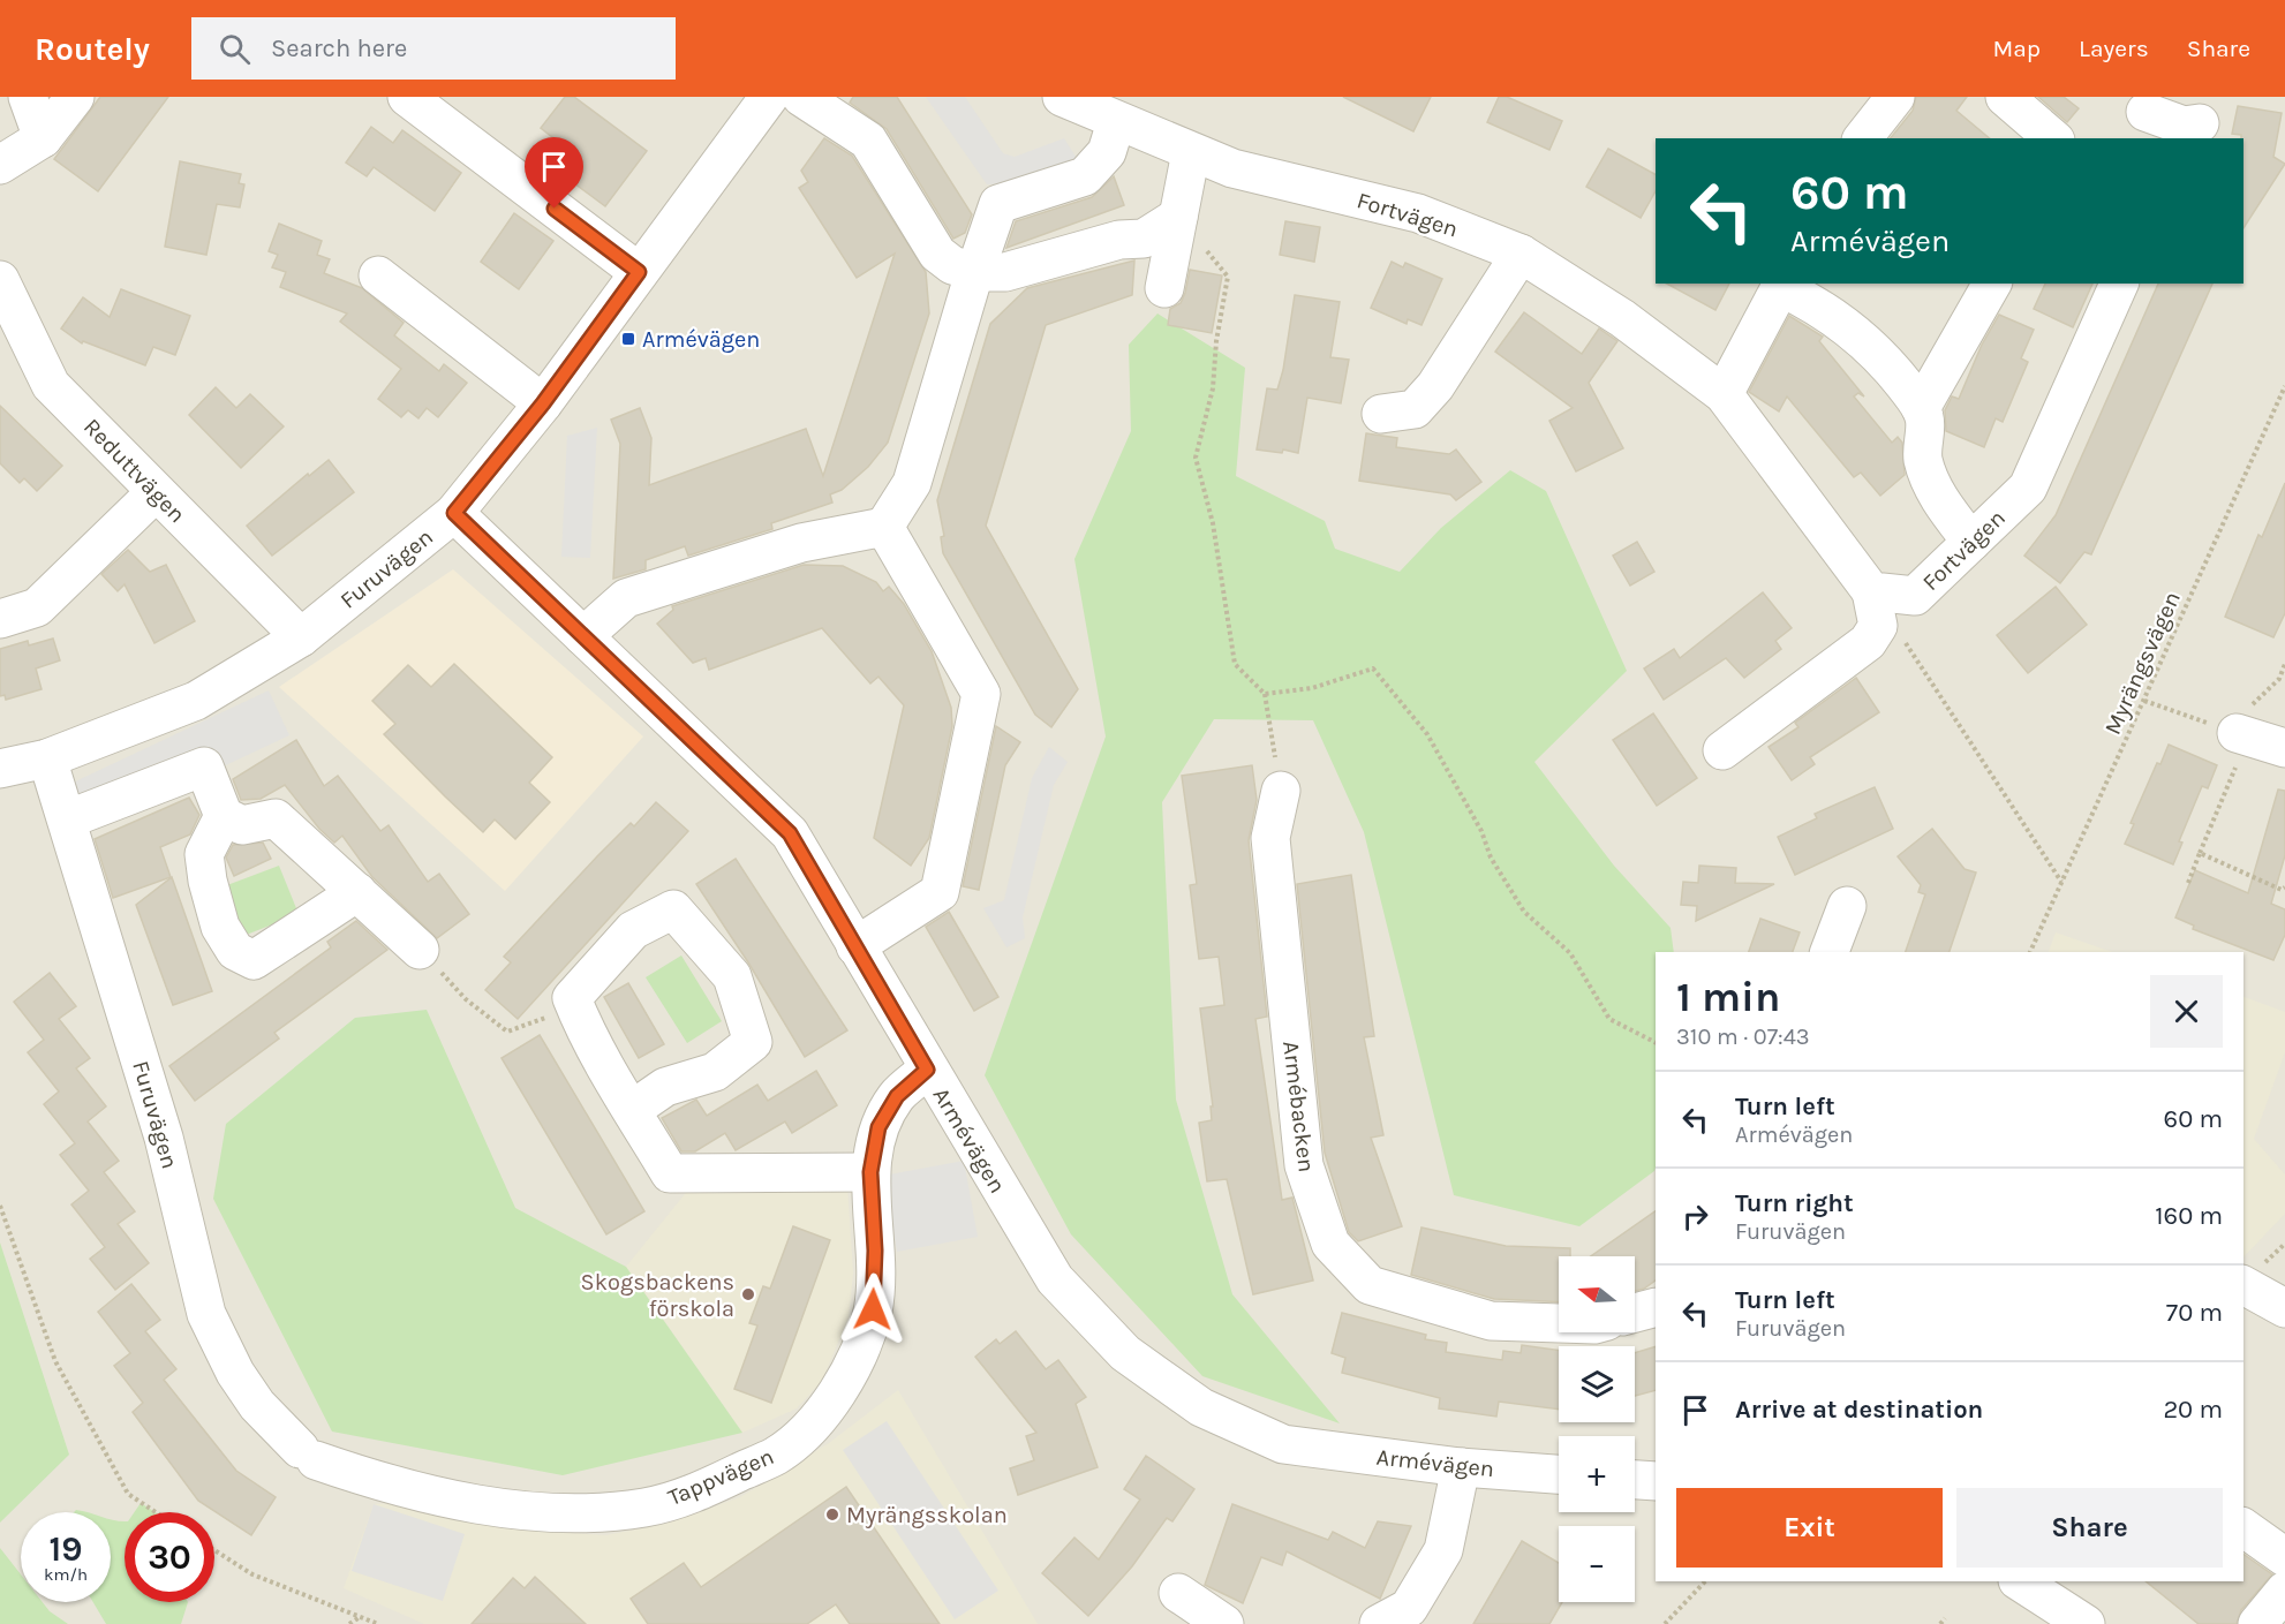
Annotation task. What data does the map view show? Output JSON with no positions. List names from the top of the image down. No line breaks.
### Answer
{"streets":{"street":["Fortvägen","Reduttvägen","Furuvägen","Armébacken","Armévägen","Tappvägen"],"path":["Myrängsvägen"]},"crossings":[["Reduttvägen","Furuvägen"],["Furuvägen","Armévägen"],["Furuvägen","Tappvägen"],["Armévägen","Tappvägen"]],"places":{"transit":["Armévägen"],"other":["Skogsbackens förskola","Myrängsskolan"]},"north":"left","page":{"header":"Routely","search":"Search here","nav":["Map","Layers","Share"],"turn":["60 m","Armévägen"],"heading":["1 min","310 m · 07:43"],"list":[{"name":"Turn left","note":"Armévägen","value":"60 m"},{"name":"Turn right","note":"Furuvägen","value":"160 m"},{"name":"Turn left","note":"Furuvägen","value":"70 m"},{"name":"Arrive at destination","value":"20 m"}],"map_buttons":["+","−"],"buttons":["Exit","Share"],"speed":"19 km/h","limit":"30"}}
